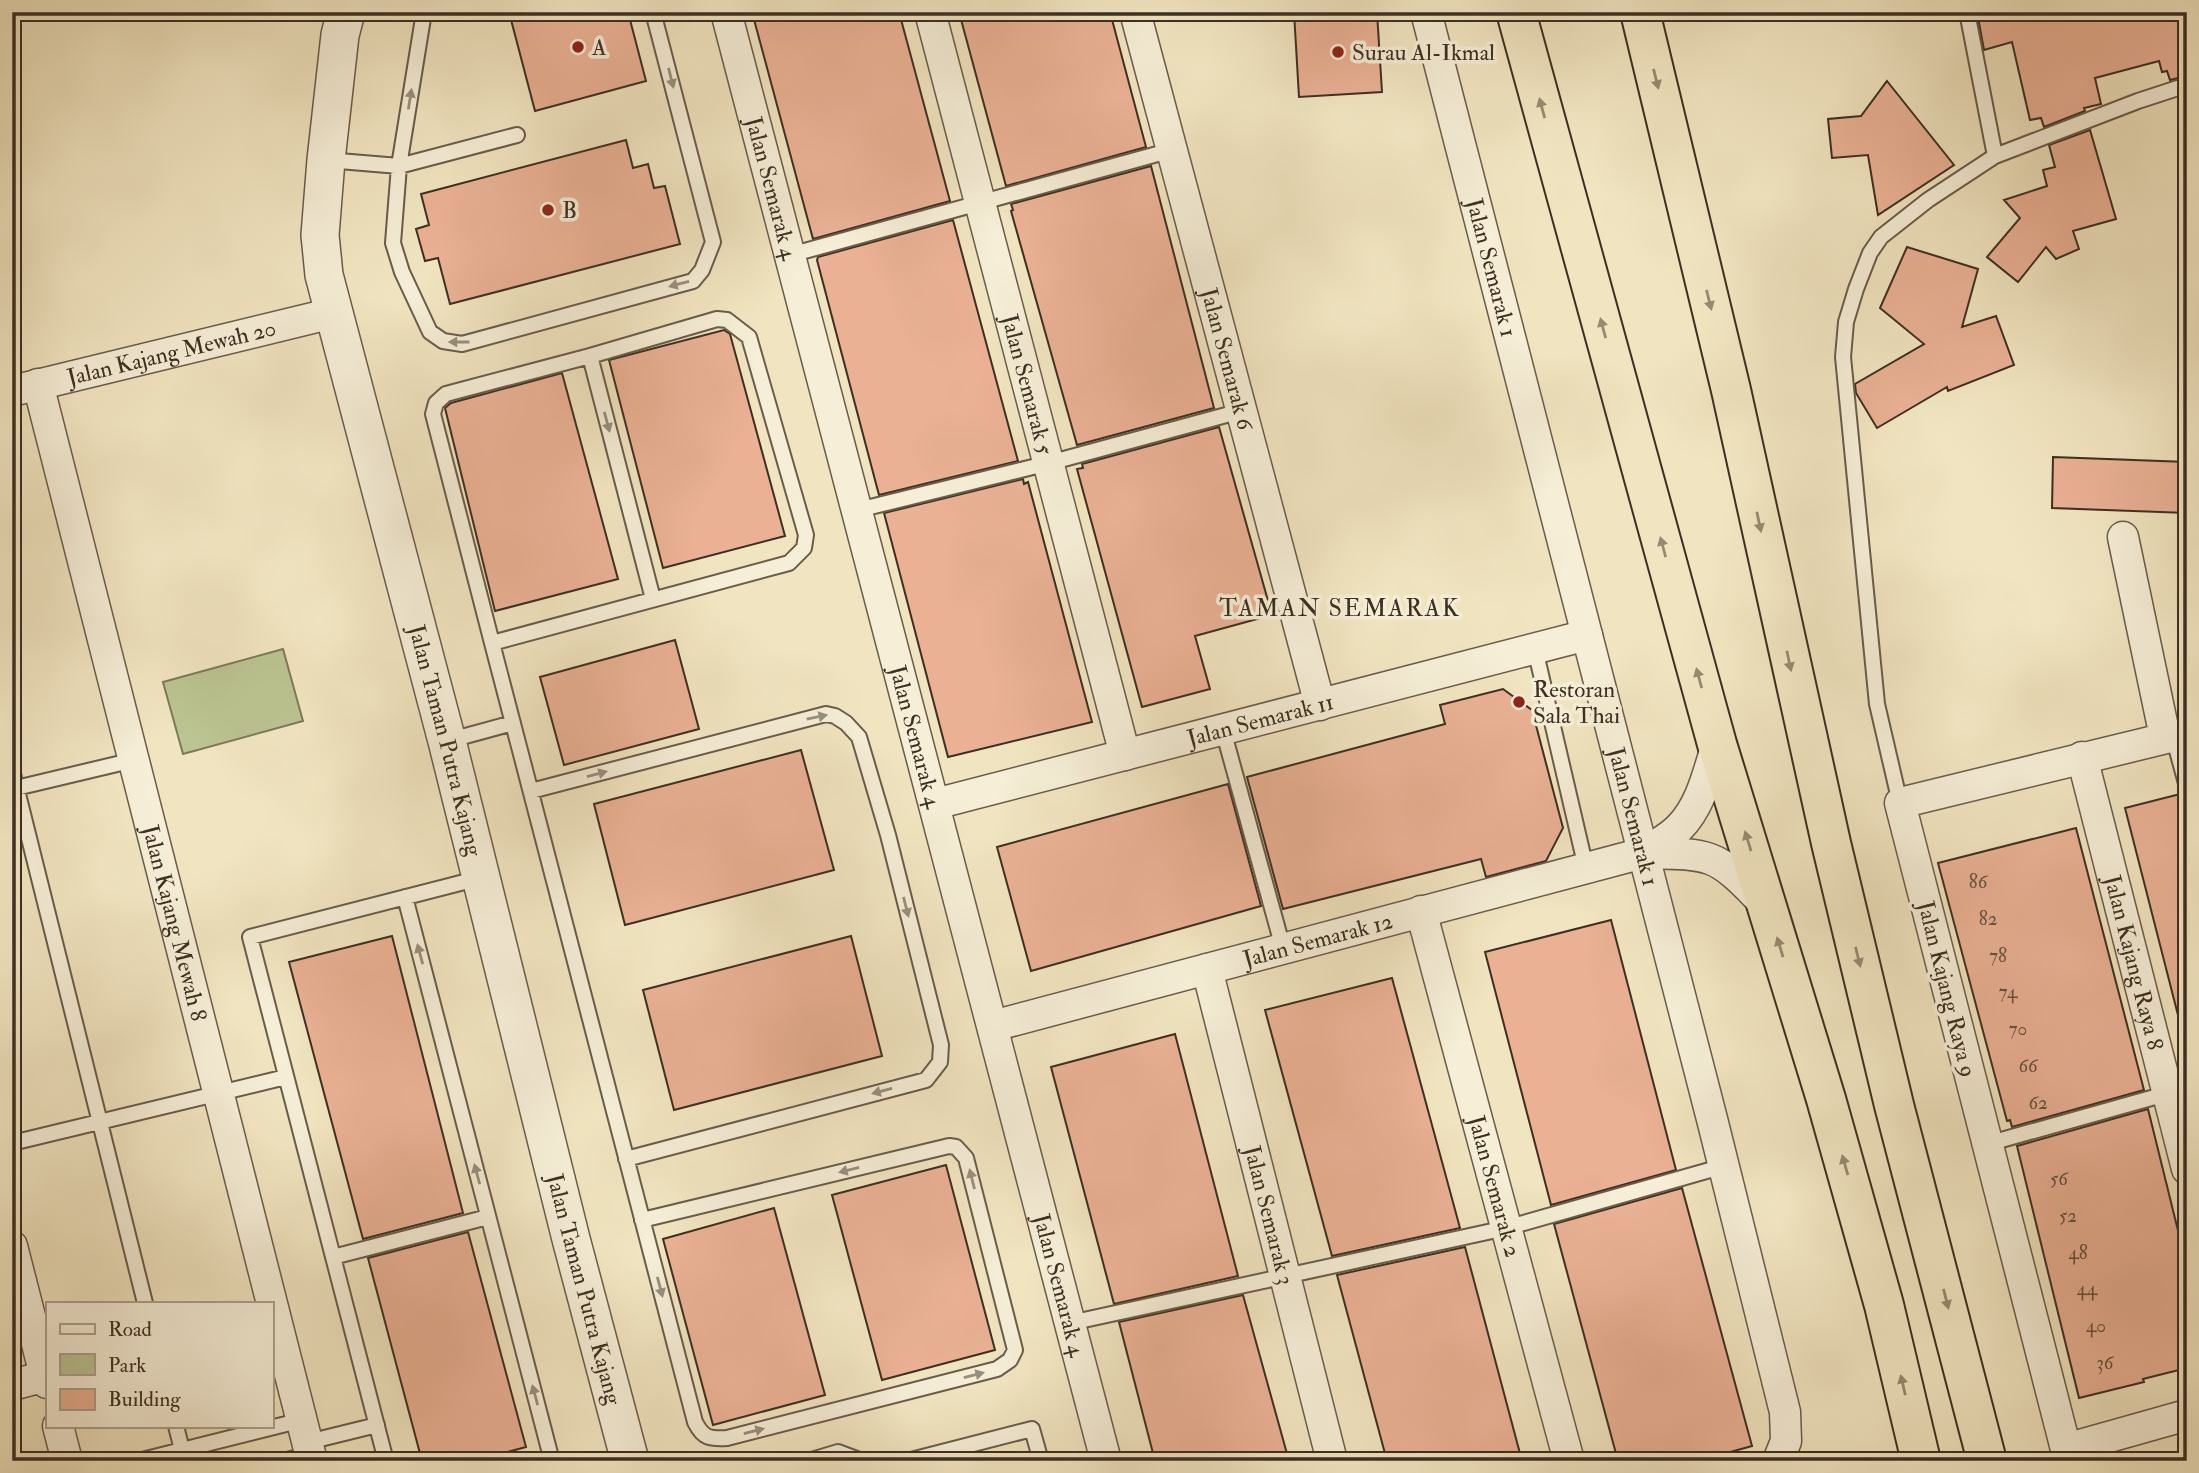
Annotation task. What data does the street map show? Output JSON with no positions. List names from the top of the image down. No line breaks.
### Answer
{"streets":{"street":["Jalan Semarak 4","Jalan Semarak 1","Jalan Kajang Mewah 20","Jalan Semarak 6","Jalan Semarak 5","Jalan Semarak 11","Jalan Taman Putra Kajang","Jalan Kajang Mewah 8","Jalan Semarak 12","Jalan Kajang Raya 8","Jalan Kajang Raya 9","Jalan Semarak 2","Jalan Semarak 3"]},"crossings":[["Jalan Semarak 4","Jalan Semarak 11"],["Jalan Semarak 4","Jalan Semarak 12"],["Jalan Semarak 1","Jalan Semarak 11"],["Jalan Semarak 1","Jalan Semarak 12"],["Jalan Kajang Mewah 20","Jalan Taman Putra Kajang"],["Jalan Kajang Mewah 20","Jalan Kajang Mewah 8"],["Jalan Semarak 6","Jalan Semarak 11"],["Jalan Semarak 5","Jalan Semarak 11"],["Jalan Semarak 12","Jalan Semarak 2"],["Jalan Semarak 12","Jalan Semarak 3"]],"districts":["TAMAN SEMARAK"],"places":["A","Surau Al-Ikmal","B","Restoran Sala Thai"],"house_numbers":["86","82","78","74","70","66","62","56","52","48","44","40","36"],"legend":["Road","Park","Building"]}
